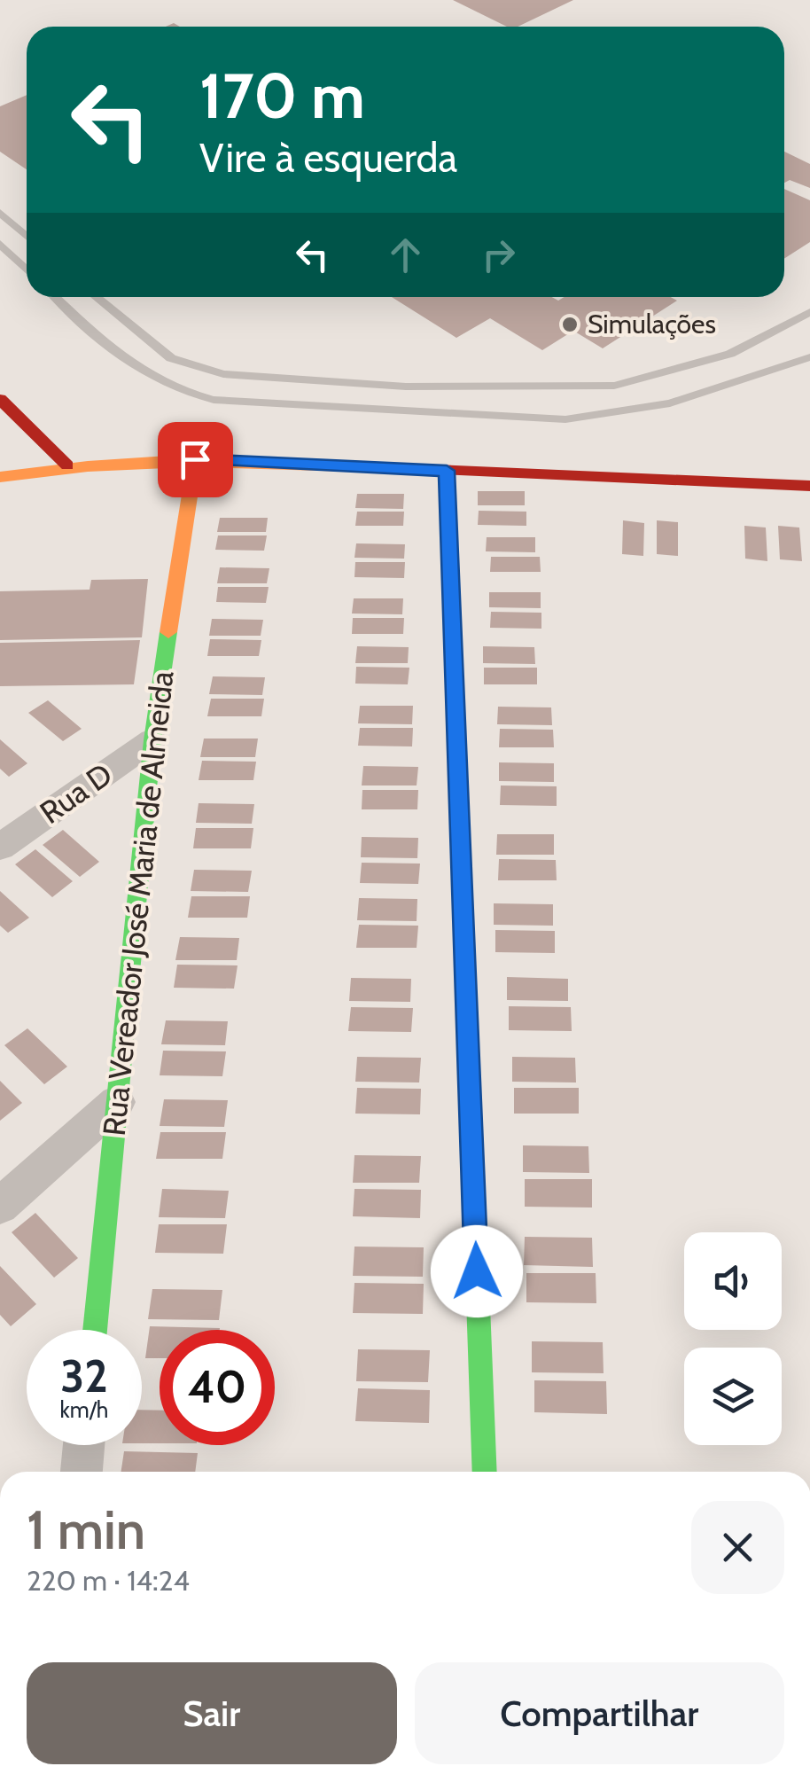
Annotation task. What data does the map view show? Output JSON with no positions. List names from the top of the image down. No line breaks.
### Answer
{"streets":{"street":["Rua D","Rua Vereador José Maria de Almeida"]},"crossings":[["Rua D","Rua Vereador José Maria de Almeida"]],"places":["Simulações"],"page":{"turn":["170 m","Vire à esquerda"],"speed":"32 km/h","limit":"40","heading":["1 min","220 m · 14:24"],"buttons":["Sair","Compartilhar"]}}
